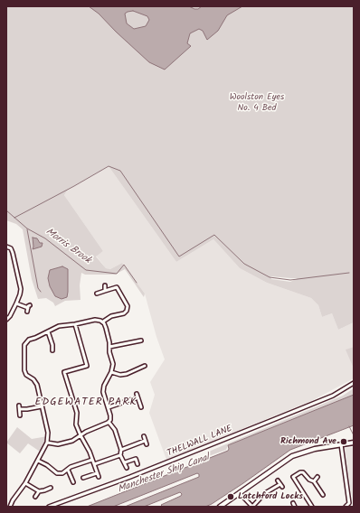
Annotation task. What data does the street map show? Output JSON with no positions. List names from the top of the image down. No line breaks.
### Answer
{"streets":{"street":["THELWALL LANE"]},"districts":["EDGEWATER PARK"],"water":["Morris Brook","Manchester Ship Canal"],"parks":["Woolston Eyes No. 4 Bed"],"places":["Richmond Ave","Latchford Locks"]}
